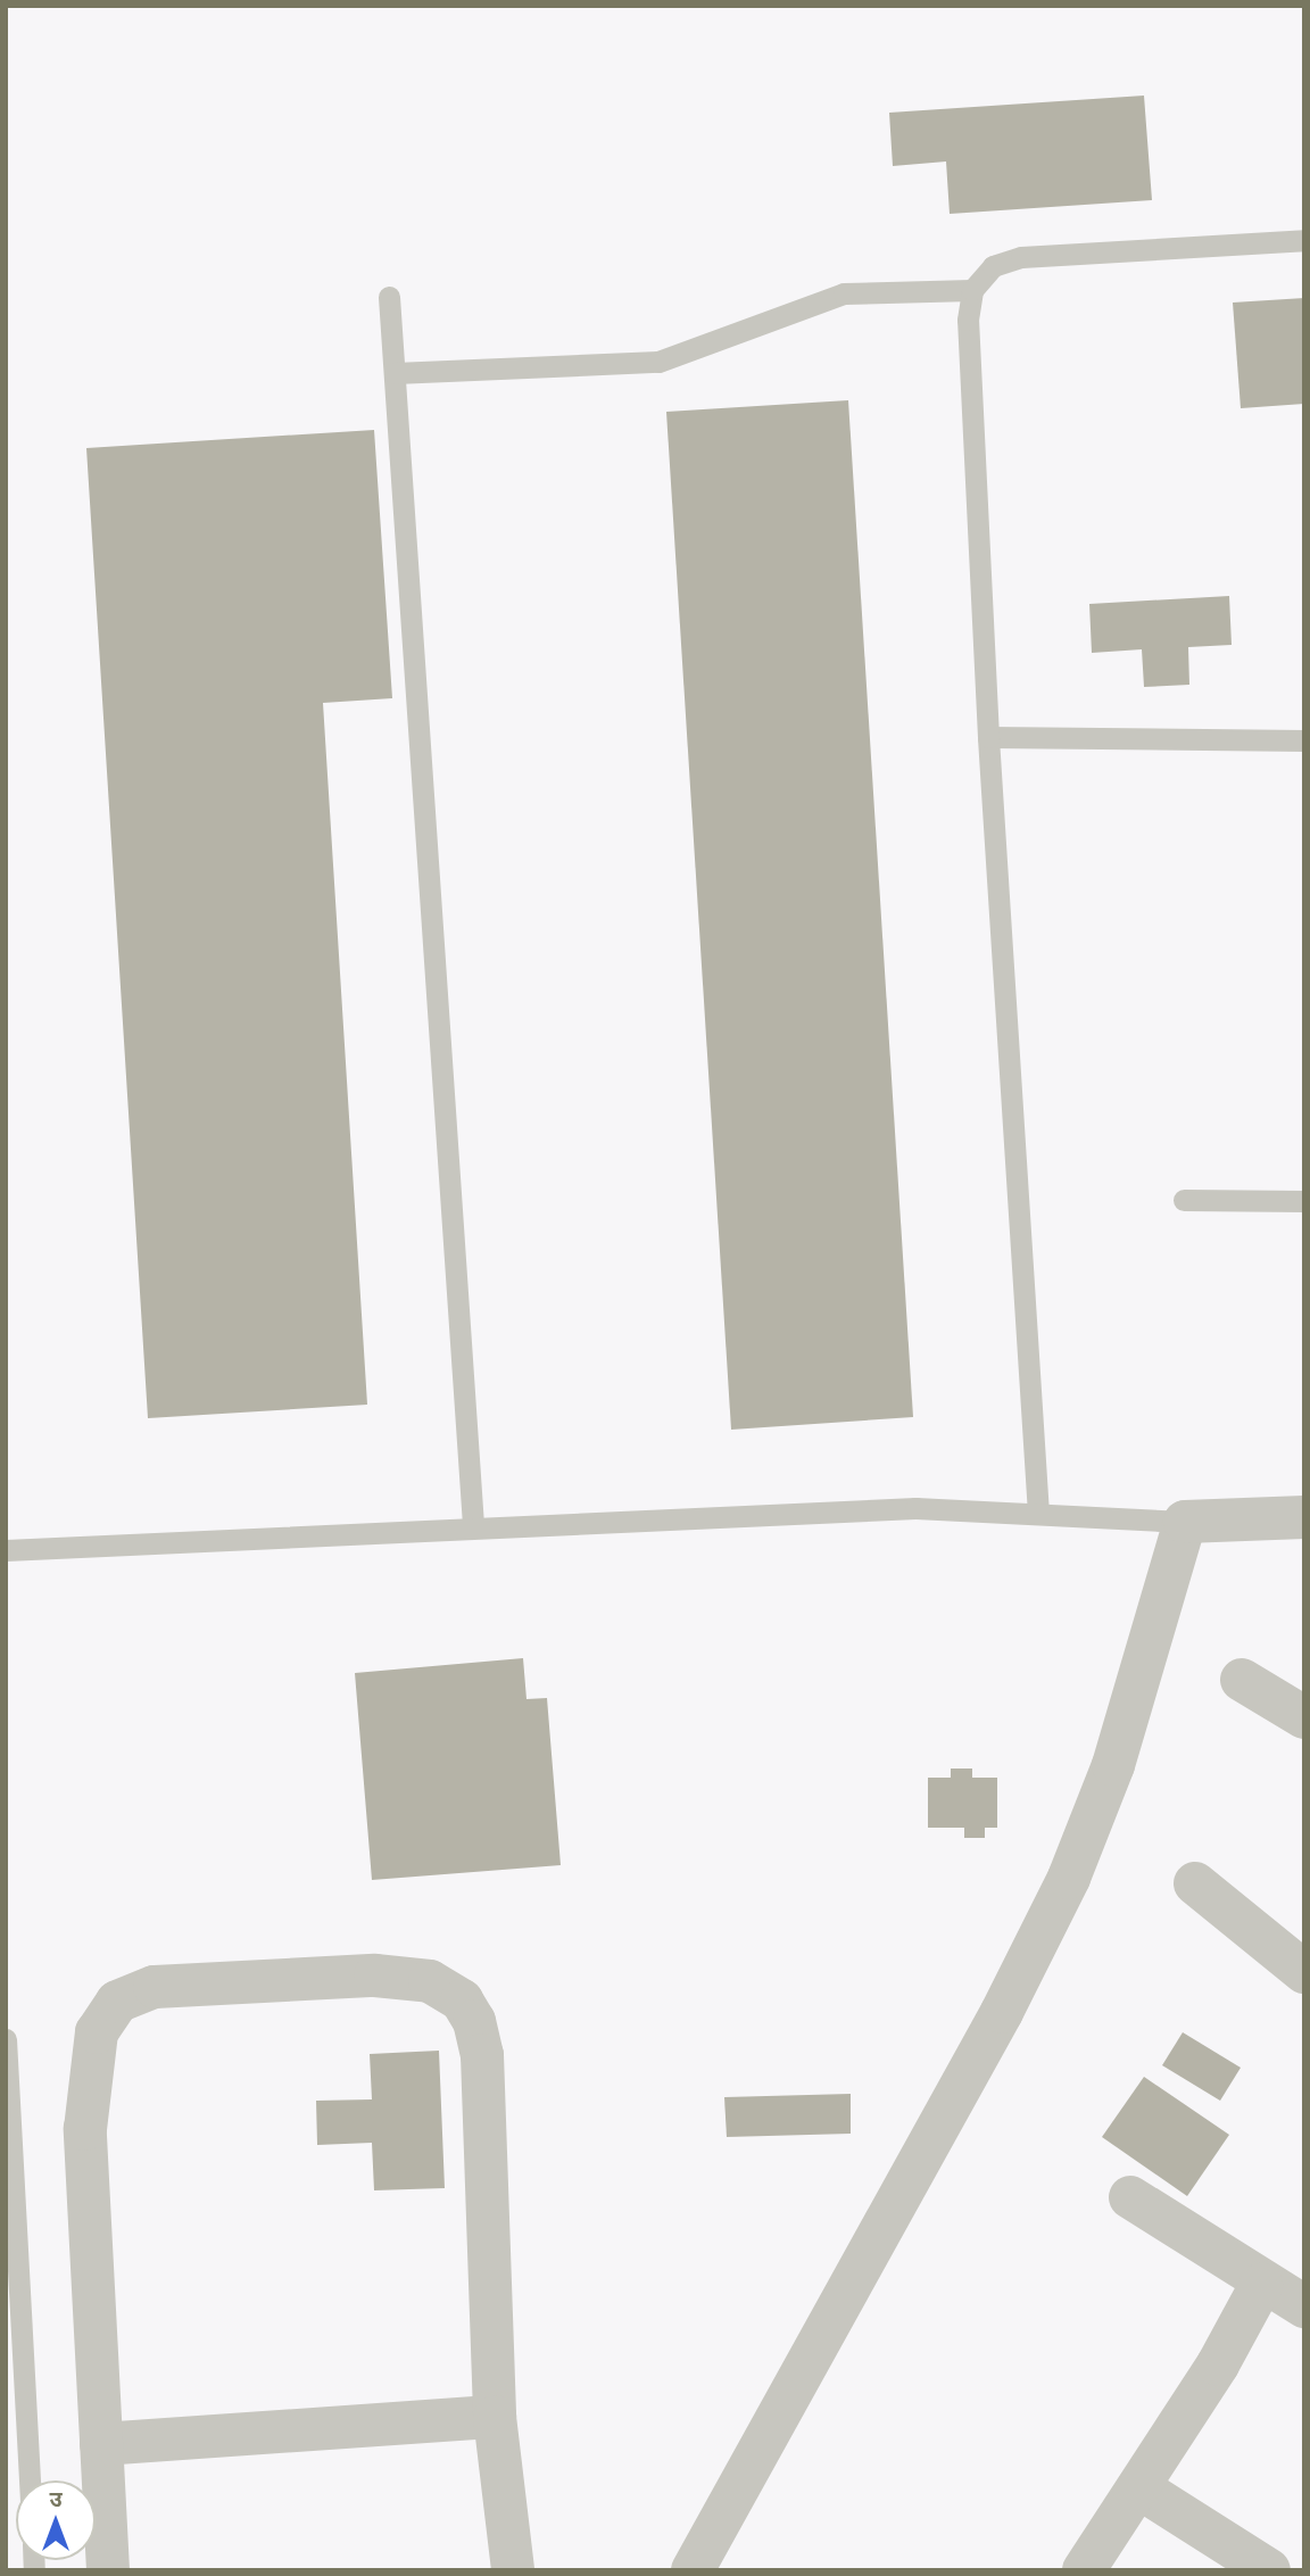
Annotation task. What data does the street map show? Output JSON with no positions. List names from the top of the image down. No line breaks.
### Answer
{"north":"top"}
